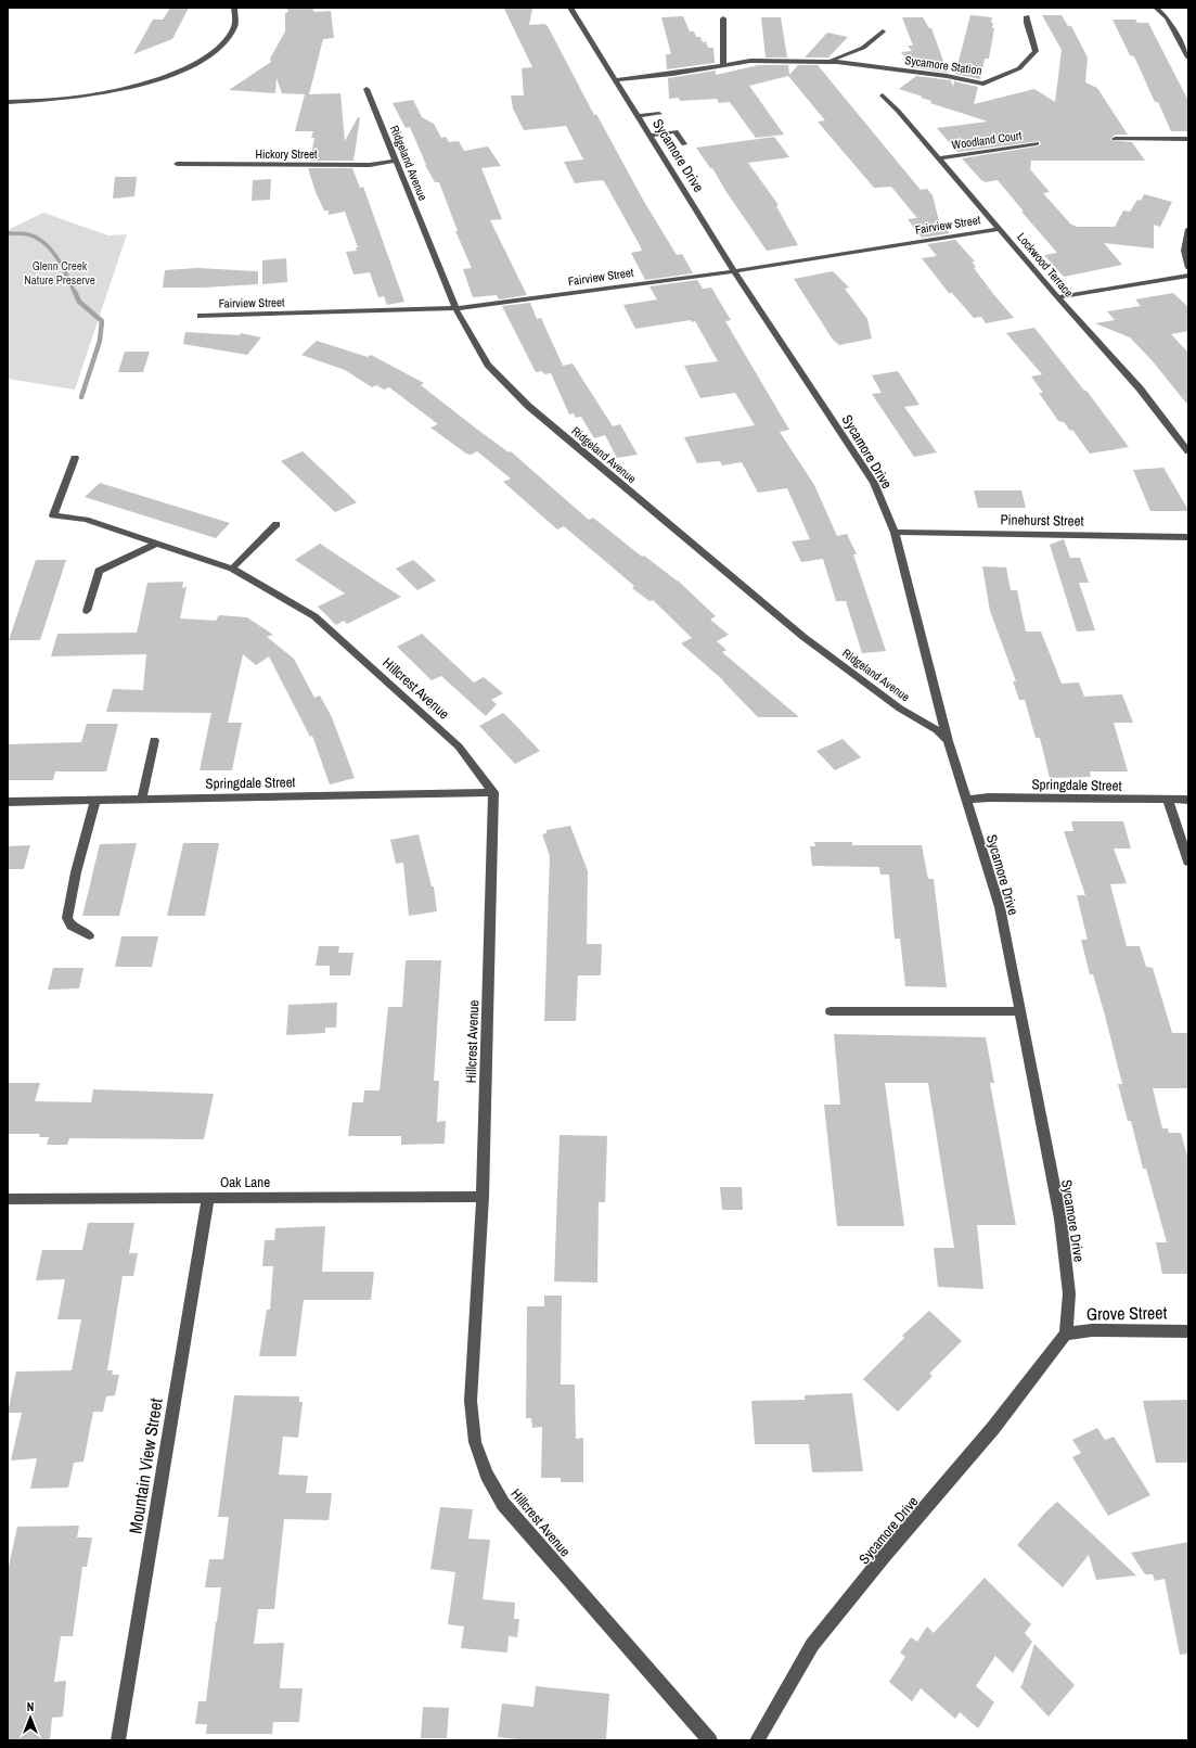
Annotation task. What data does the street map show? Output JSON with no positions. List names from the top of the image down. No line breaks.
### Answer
{"streets":{"street":["Sycamore Station","Woodland Court","Hickory Street","Sycamore Drive","Ridgeland Avenue","Fairview Street","Lockwood Terrace","Pinehurst Street","Hillcrest Avenue","Springdale Street","Oak Lane","Grove Street","Mountain View Street"]},"crossings":[["Sycamore Station","Sycamore Drive"],["Woodland Court","Lockwood Terrace"],["Hickory Street","Ridgeland Avenue"],["Sycamore Drive","Ridgeland Avenue"],["Sycamore Drive","Fairview Street"],["Sycamore Drive","Pinehurst Street"],["Sycamore Drive","Springdale Street"],["Sycamore Drive","Grove Street"],["Ridgeland Avenue","Fairview Street"],["Fairview Street","Lockwood Terrace"],["Hillcrest Avenue","Springdale Street"],["Hillcrest Avenue","Oak Lane"],["Oak Lane","Mountain View Street"]],"parks":["Glenn Creek Nature Preserve"],"north":"top"}
